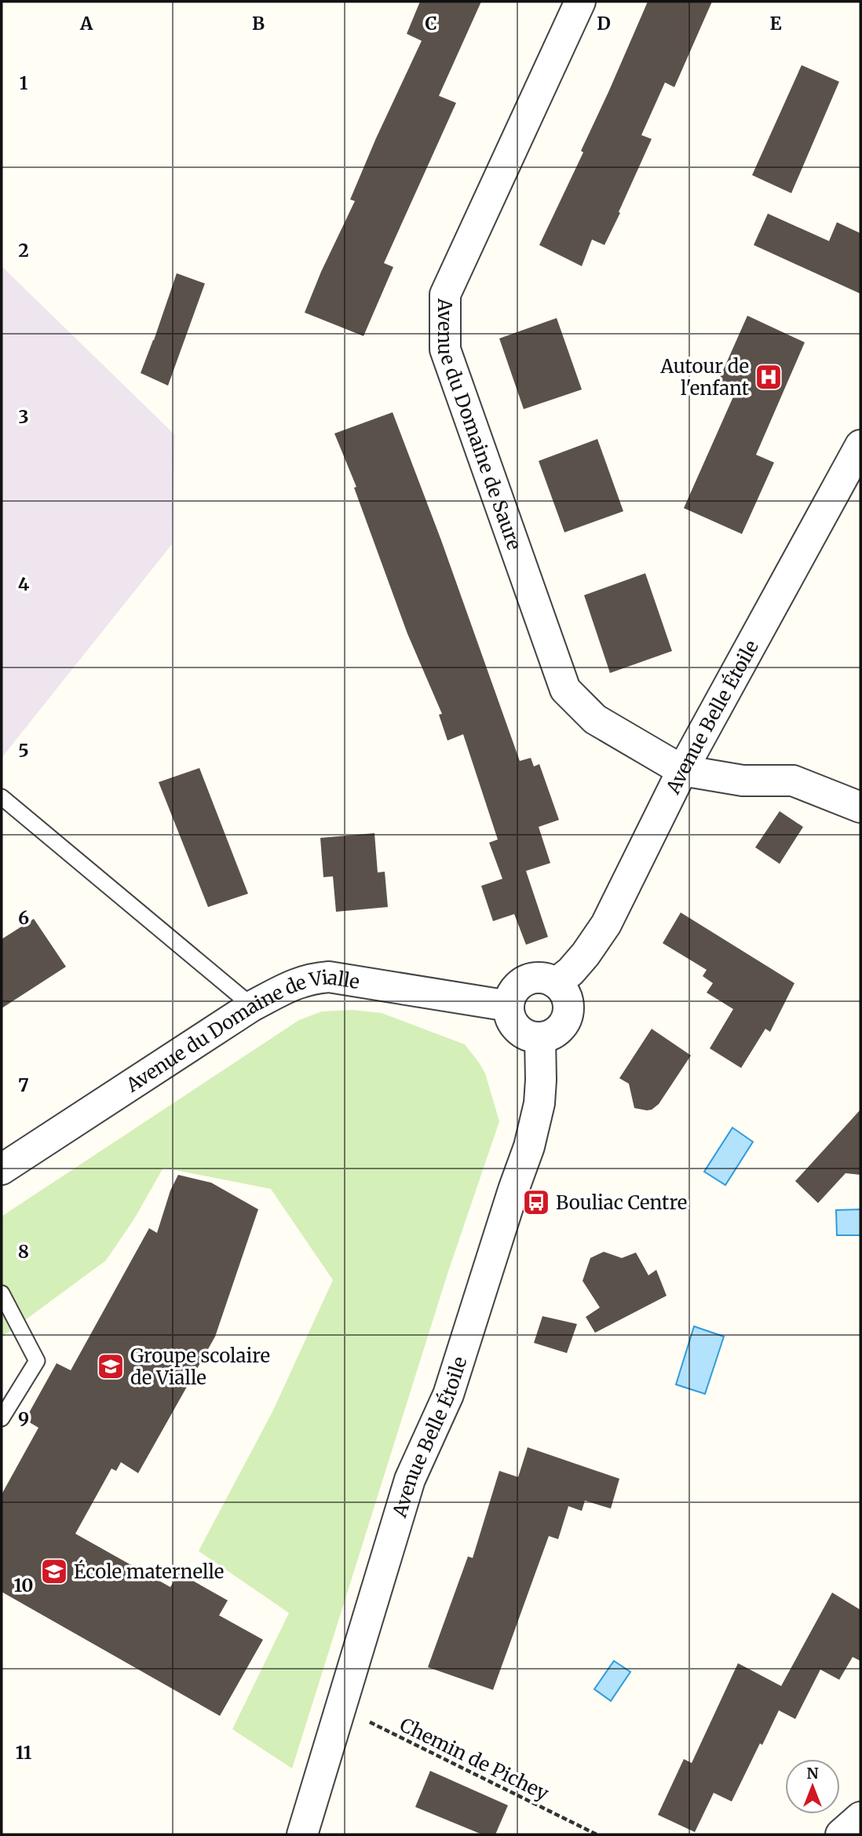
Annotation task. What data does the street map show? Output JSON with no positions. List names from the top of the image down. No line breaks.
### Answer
{"streets":{"street":["Avenue du Domaine de Saure","Avenue Belle Étoile","Avenue du Domaine de Vialle"],"path":["Chemin de Pichey"]},"crossings":[["Avenue du Domaine de Saure","Avenue Belle Étoile"],["Avenue Belle Étoile","Avenue du Domaine de Vialle"],["Avenue Belle Étoile","Chemin de Pichey"]],"places":{"hospital":["Autour de l'enfant"],"bus stop":["Bouliac Centre"],"school or university":["Groupe scolaire de Vialle","École maternelle"]},"north":"top","grid":{"columns":["A","B","C","D","E"],"rows":["1","2","3","4","5","6","7","8","9","10","11"]}}
